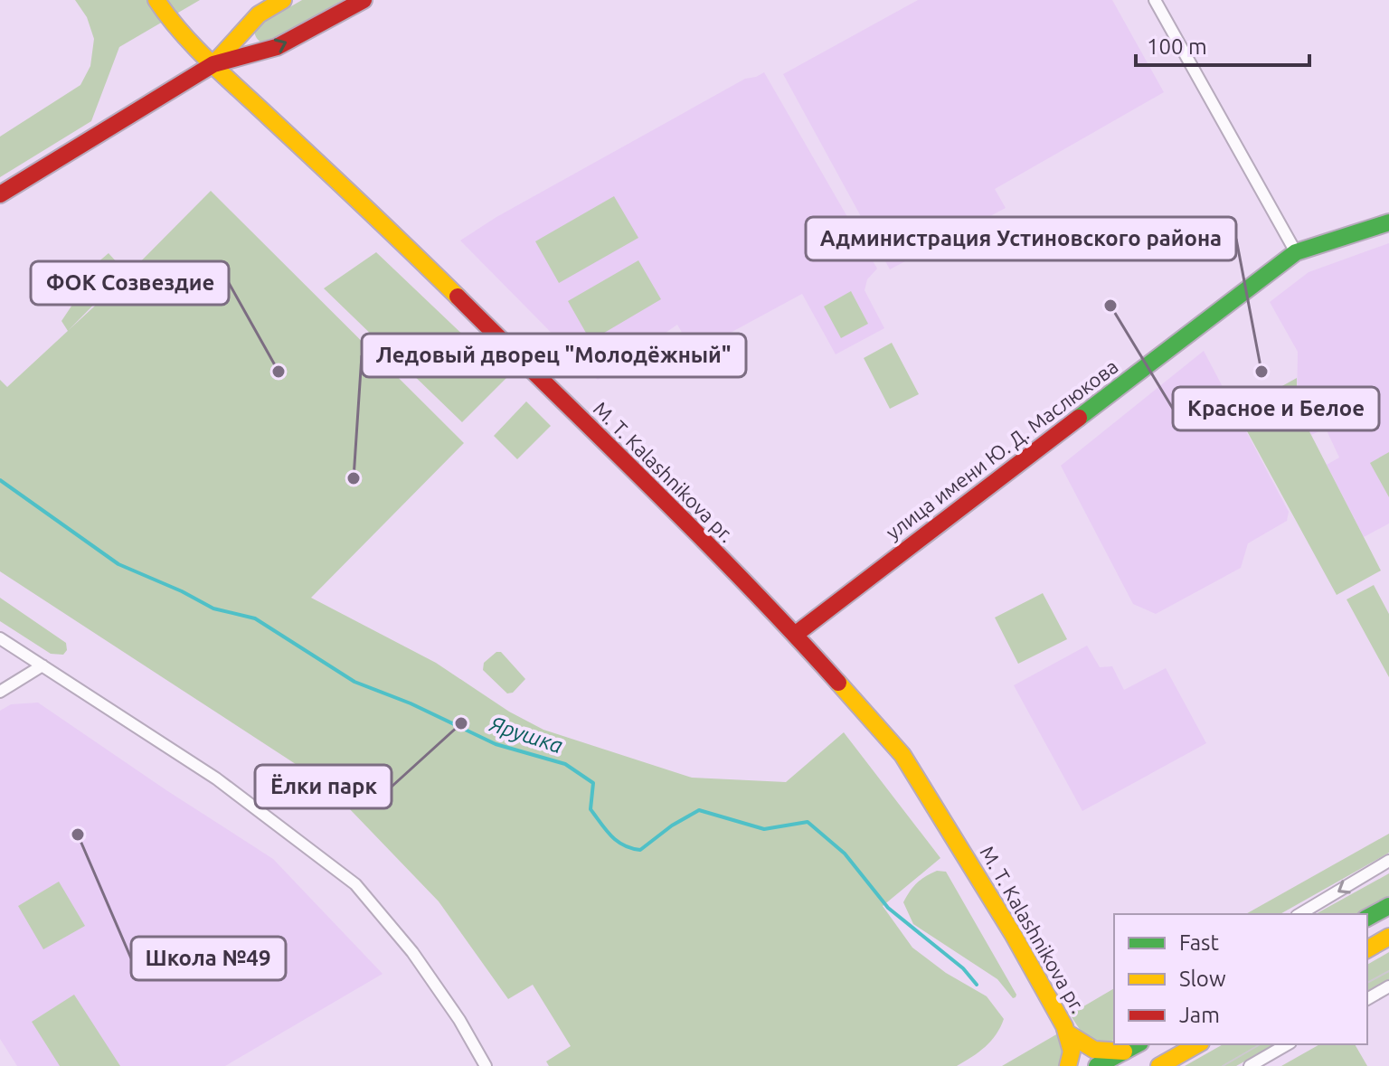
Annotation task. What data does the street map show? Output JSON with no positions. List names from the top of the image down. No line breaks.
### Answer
{"streets":{"street":["улица имени Ю. Д. Маслюкова","M. T. Kalashnikova pr."]},"crossings":[["улица имени Ю. Д. Маслюкова","M. T. Kalashnikova pr."]],"water":["Ярушка"],"places":["Красное и Белое","ФОК Созвездие","Администрация Устиновского района","Ледовый дворец \"Молодёжный\"","Ёлки парк","Школа №49"],"legend":["Fast","Slow","Jam"],"scale_bar":"100 m"}
